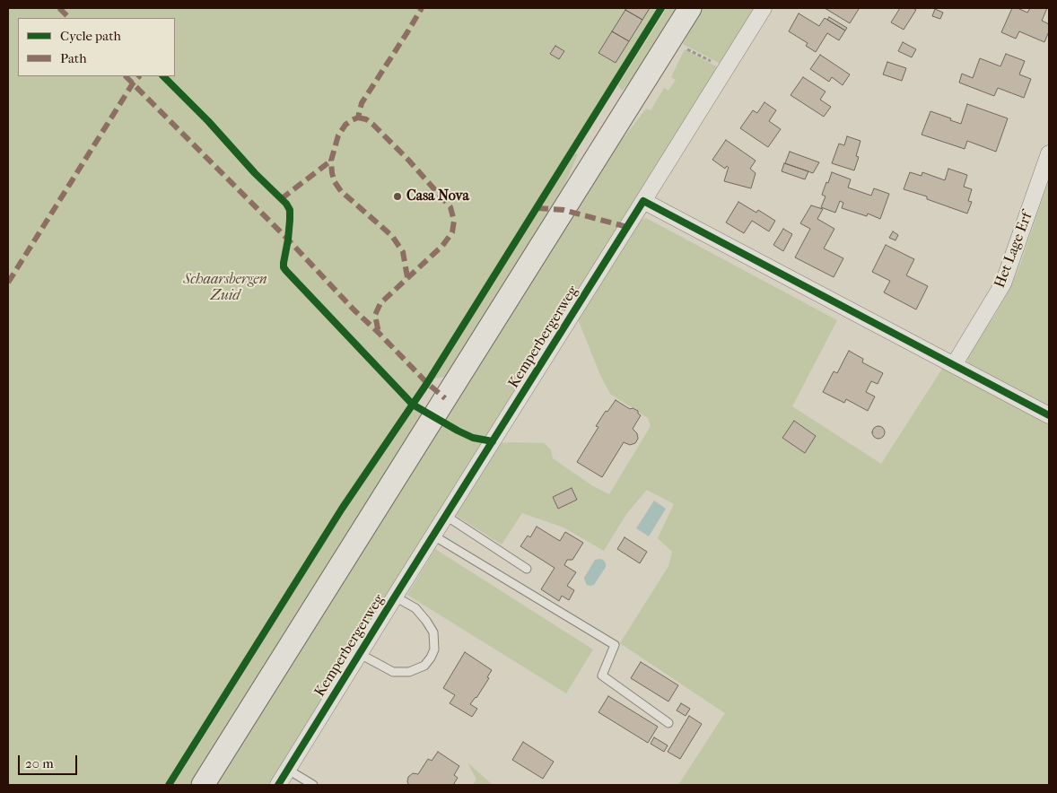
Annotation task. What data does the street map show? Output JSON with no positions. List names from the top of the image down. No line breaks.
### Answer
{"streets":{"street":["Het Lage Erf","Kemperbergerweg"]},"parks":["Schaarsbergen Zuid"],"places":["Casa Nova"],"legend":["Cycle path","Path"],"scale_bar":"20 m"}
